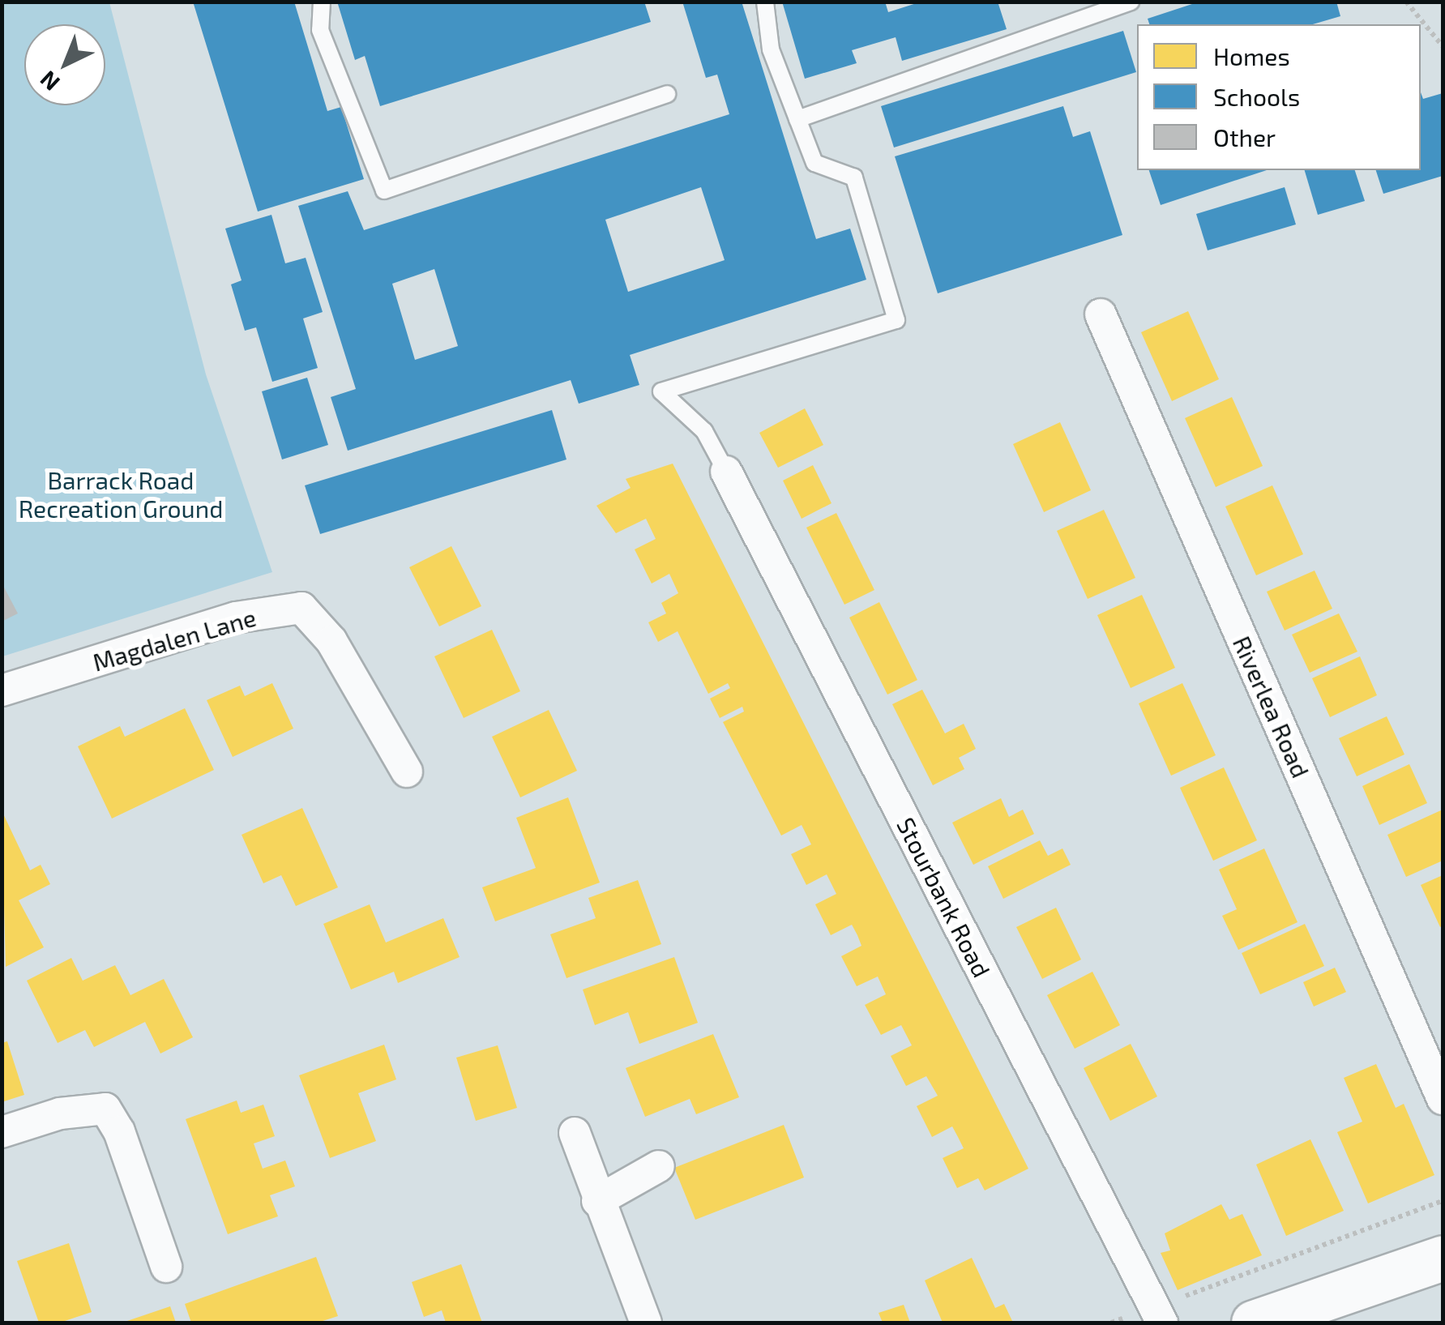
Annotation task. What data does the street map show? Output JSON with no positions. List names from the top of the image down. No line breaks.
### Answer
{"streets":{"street":["Magdalen Lane","Riverlea Road","Stourbank Road"]},"parks":["Barrack Road Recreation Ground"],"legend":["Homes","Schools","Other"],"north":"bottom left"}
